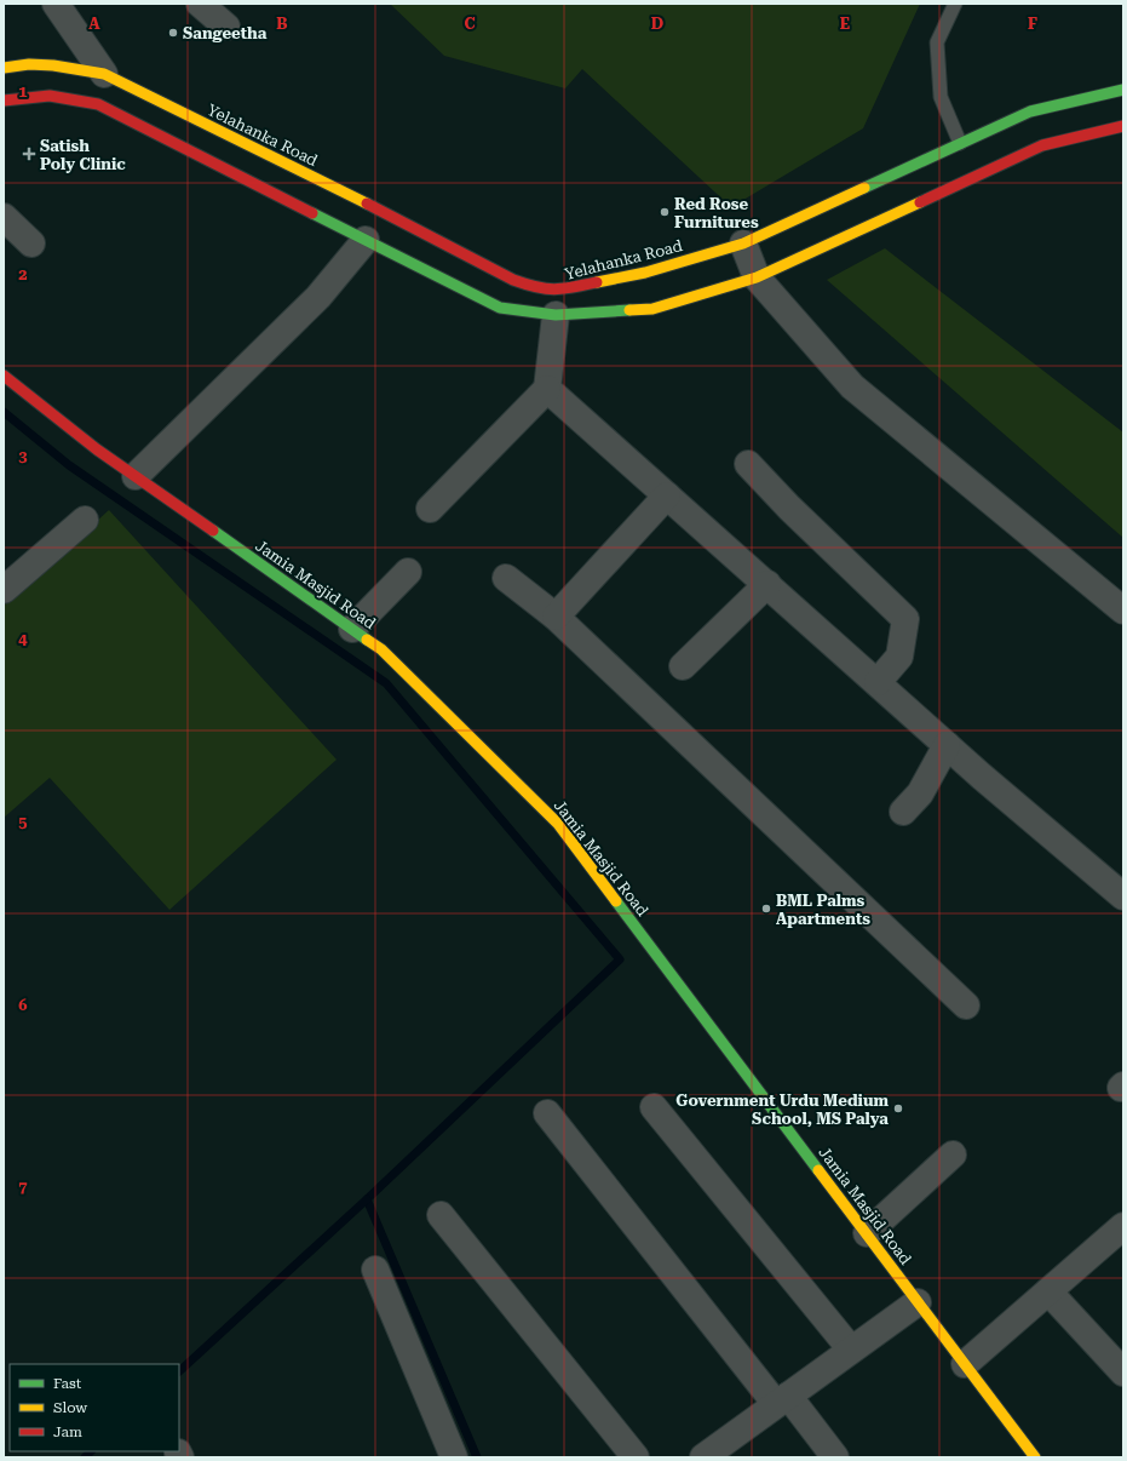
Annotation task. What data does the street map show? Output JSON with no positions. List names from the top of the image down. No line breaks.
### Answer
{"streets":{"main road":["Yelahanka Road","Jamia Masjid Road"]},"places":{"other":["Sangeetha","Red Rose Furnitures","BML Palms Apartments","Government Urdu Medium School, MS Palya"],"health":["Satish Poly Clinic"]},"legend":["Fast","Slow","Jam"],"grid":{"columns":["A","B","C","D","E","F"],"rows":["1","2","3","4","5","6","7"]}}
